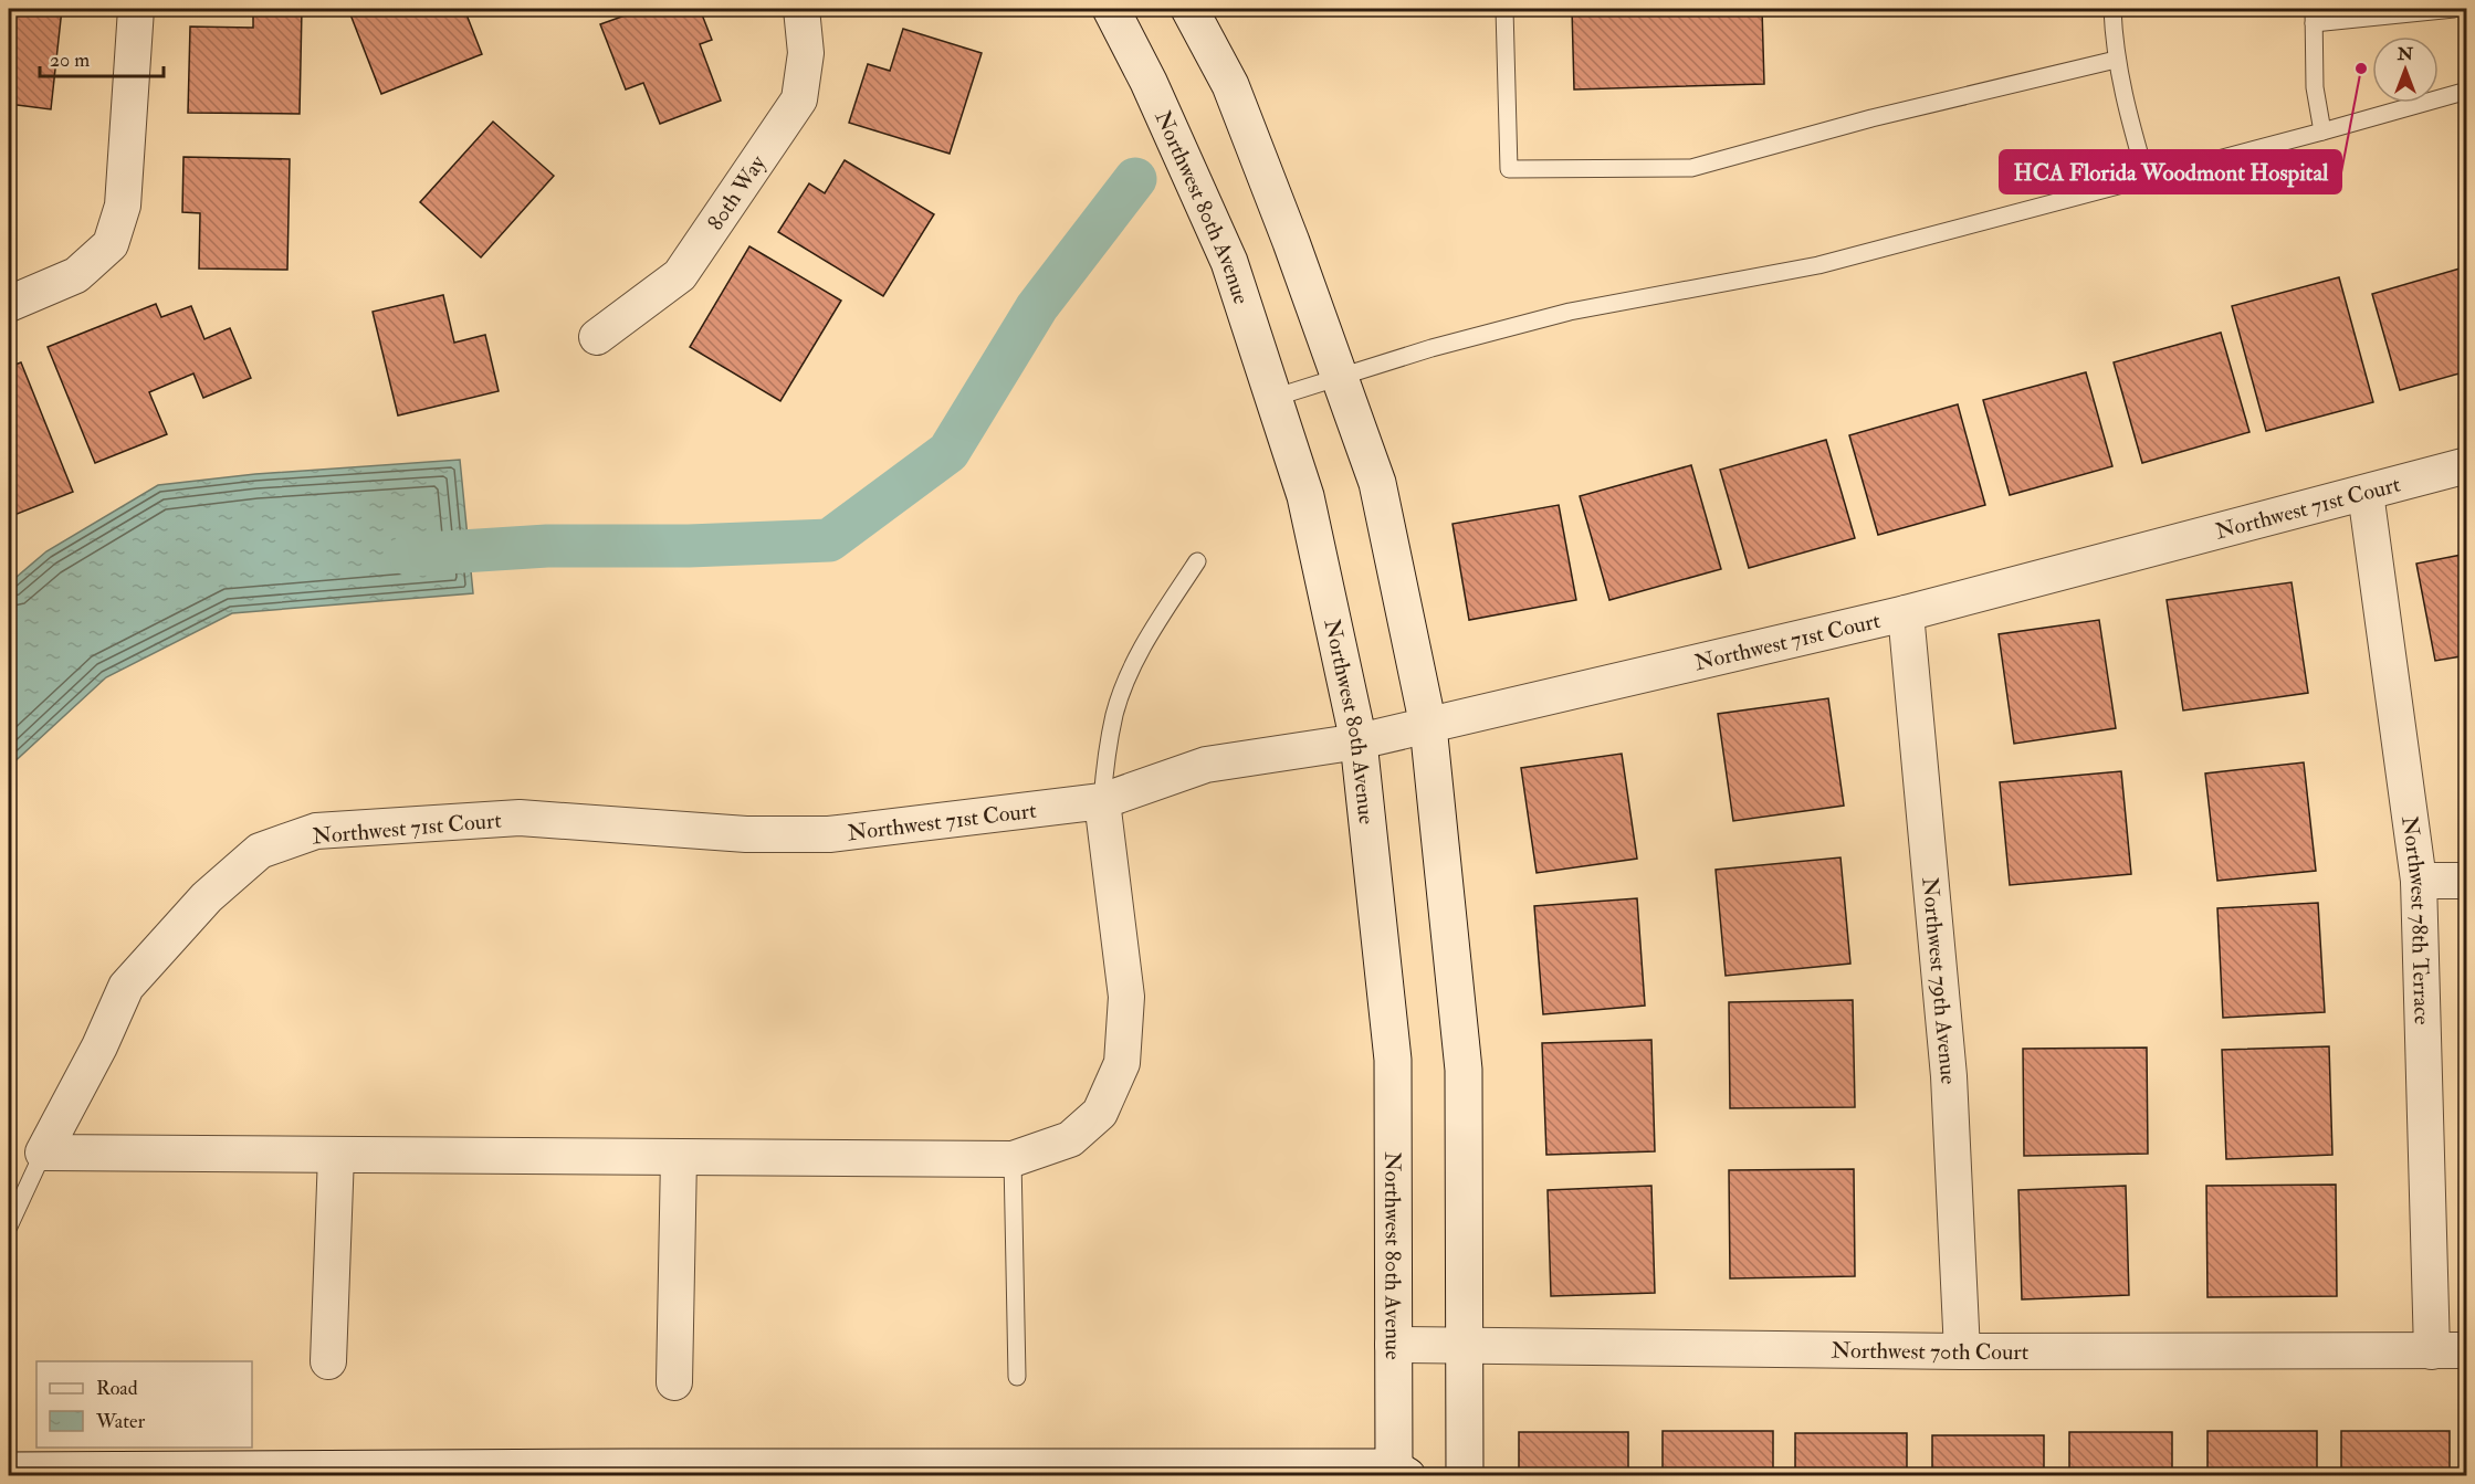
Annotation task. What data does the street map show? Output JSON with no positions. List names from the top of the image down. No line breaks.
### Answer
{"streets":{"street":["80th Way","Northwest 80th Avenue","Northwest 71st Court","Northwest 78th Terrace","Northwest 79th Avenue","Northwest 70th Court"]},"crossings":[["Northwest 80th Avenue","Northwest 71st Court"],["Northwest 80th Avenue","Northwest 70th Court"],["Northwest 71st Court","Northwest 78th Terrace"],["Northwest 71st Court","Northwest 79th Avenue"],["Northwest 78th Terrace","Northwest 70th Court"],["Northwest 79th Avenue","Northwest 70th Court"]],"places":["HCA Florida Woodmont Hospital"],"legend":["Road","Water"],"scale_bar":"20 m","north":"top"}
